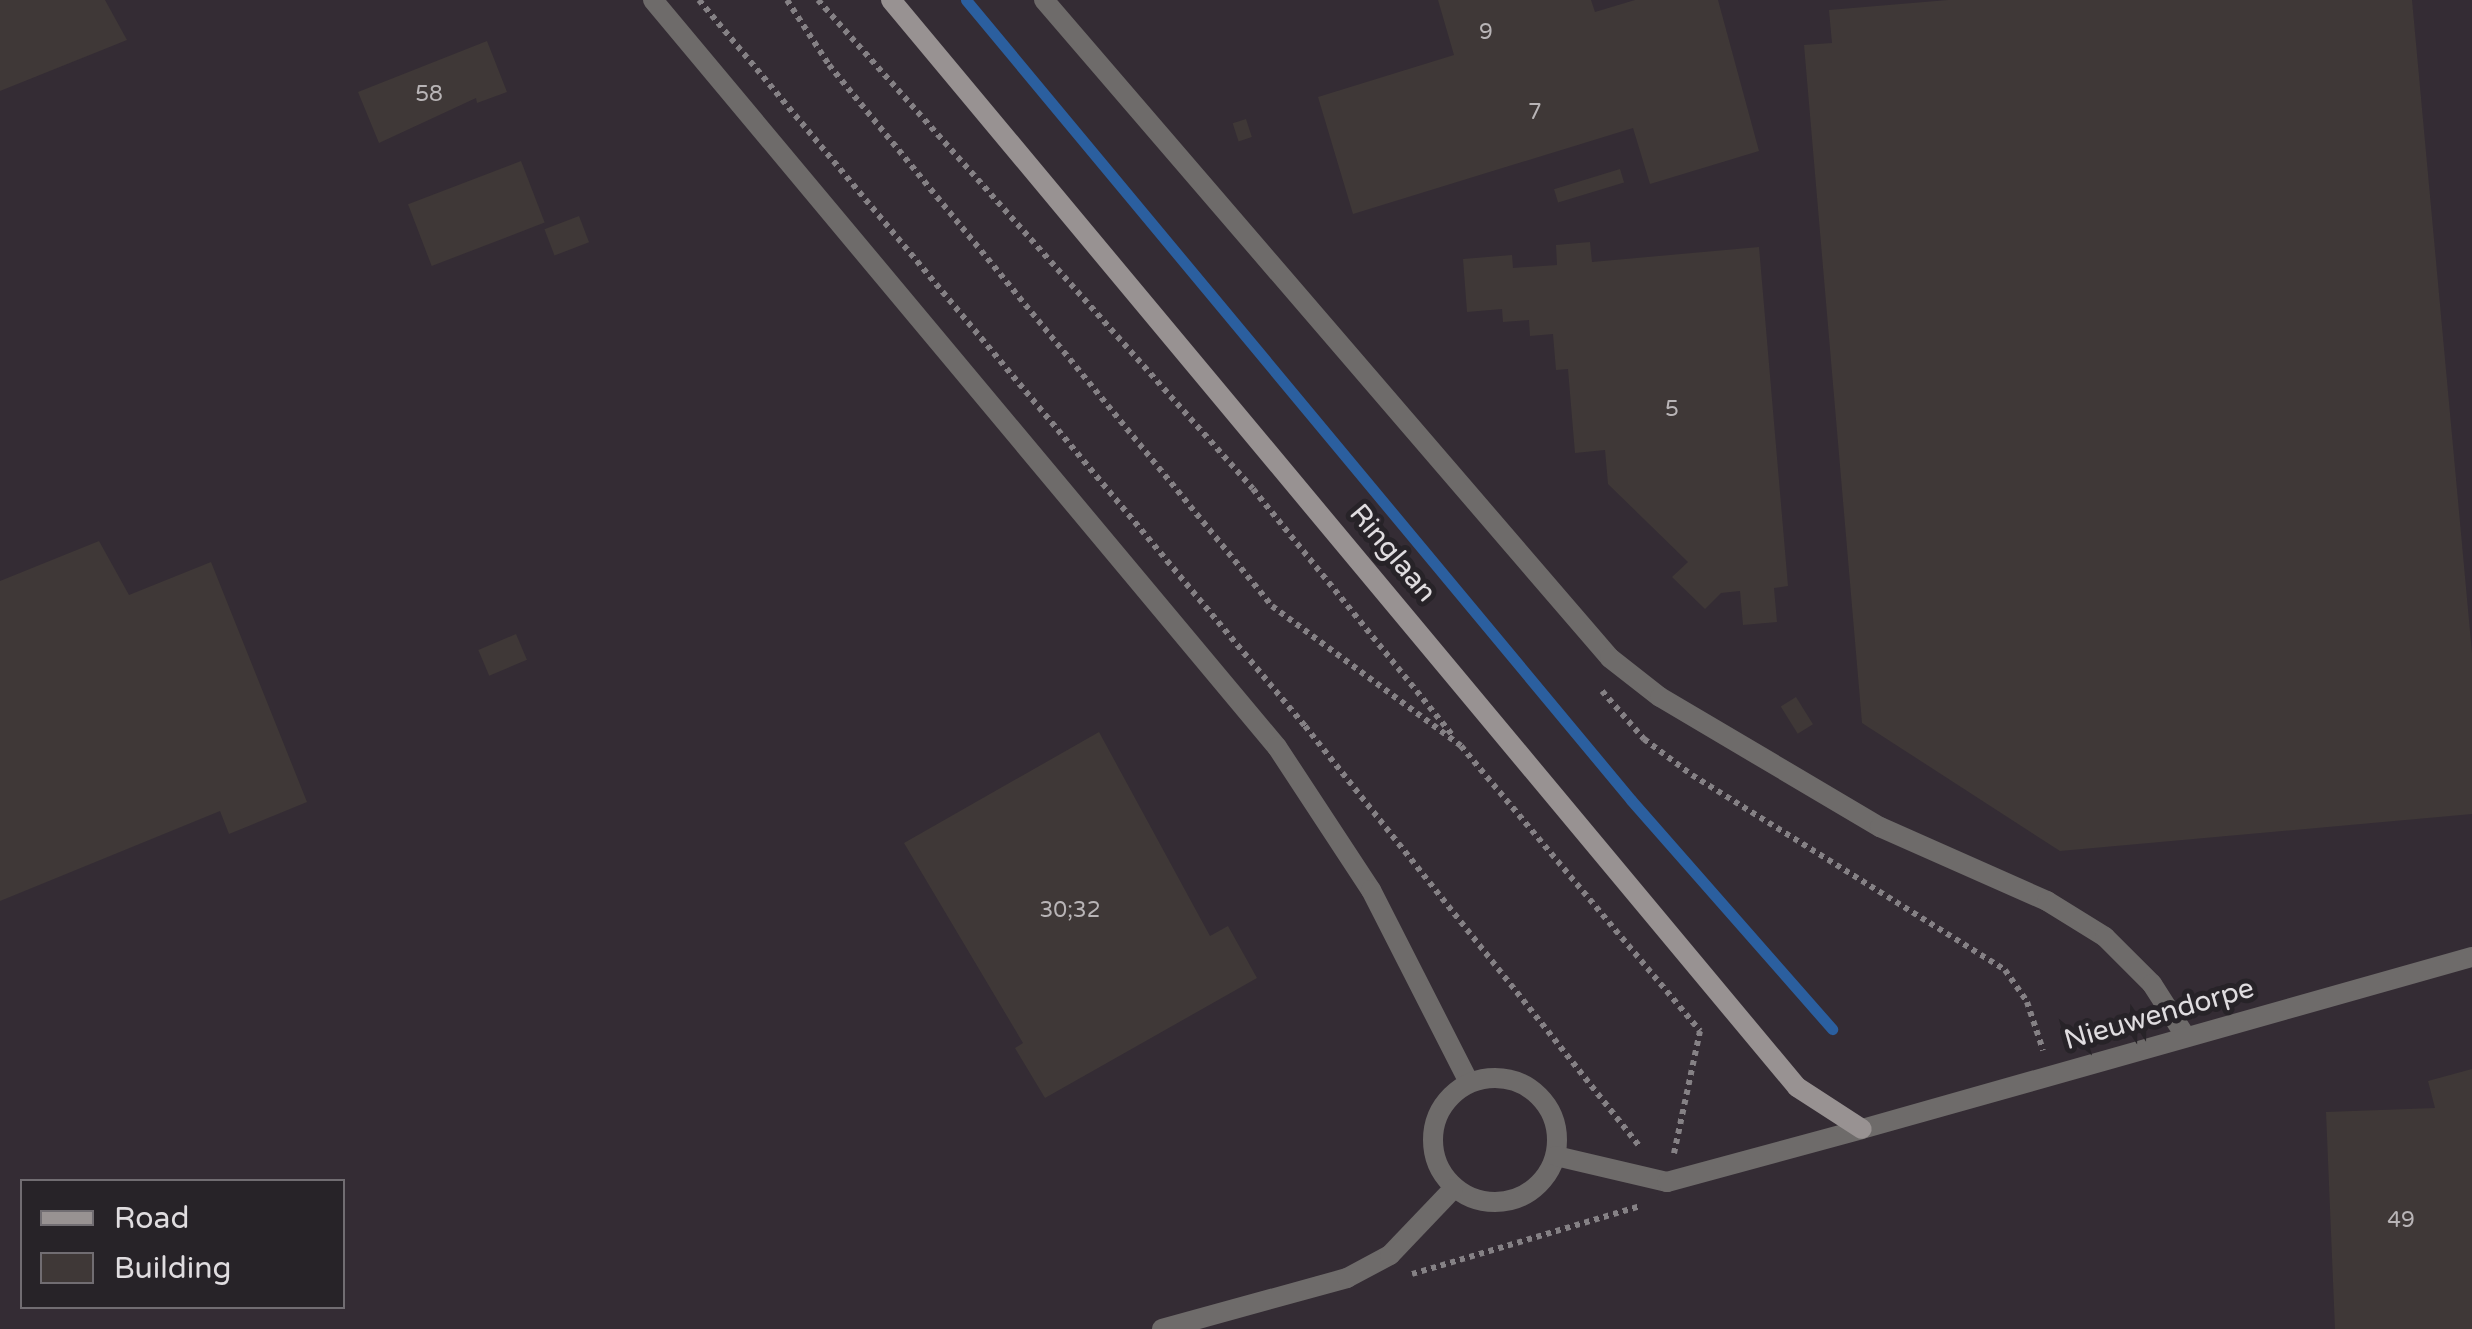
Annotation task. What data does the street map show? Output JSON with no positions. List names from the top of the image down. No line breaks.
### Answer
{"streets":{"main road":["Ringlaan"],"street":["Nieuwendorpe"]},"crossings":[["Ringlaan","Nieuwendorpe"]],"house_numbers":["9","58","7","5","30;32","49"],"legend":["Road","Building"]}
